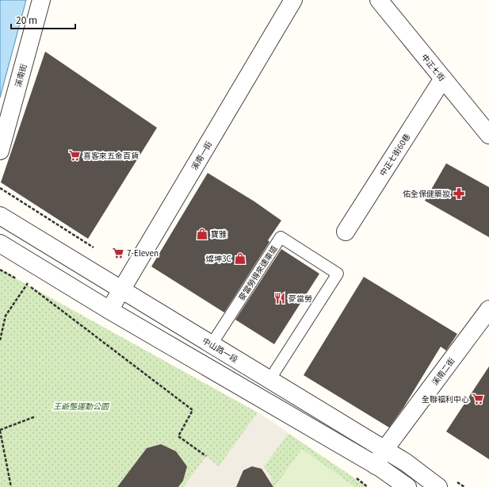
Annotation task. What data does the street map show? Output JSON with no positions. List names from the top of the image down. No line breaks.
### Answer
{"streets":{"street":["中正七街","溪南街","中正七街60巷","溪南一街","中山路一段","溪南二街"],"lane":["麥當勞得來速車道"]},"crossings":[["中正七街","中正七街60巷"],["溪南一街","中山路一段"],["麥當勞得來速車道","中山路一段"],["中山路一段","溪南二街"]],"parks":["王爺壟運動公園"],"places":{"supermarket":["喜客來五金百貨","7-Eleven","全聯福利中心"],"pharmacy":["佑全保健藥妝"],"shop":["寶雅","燦坤3C"],"restaurant":["麥當勞"]},"scale_bar":"20 m"}
